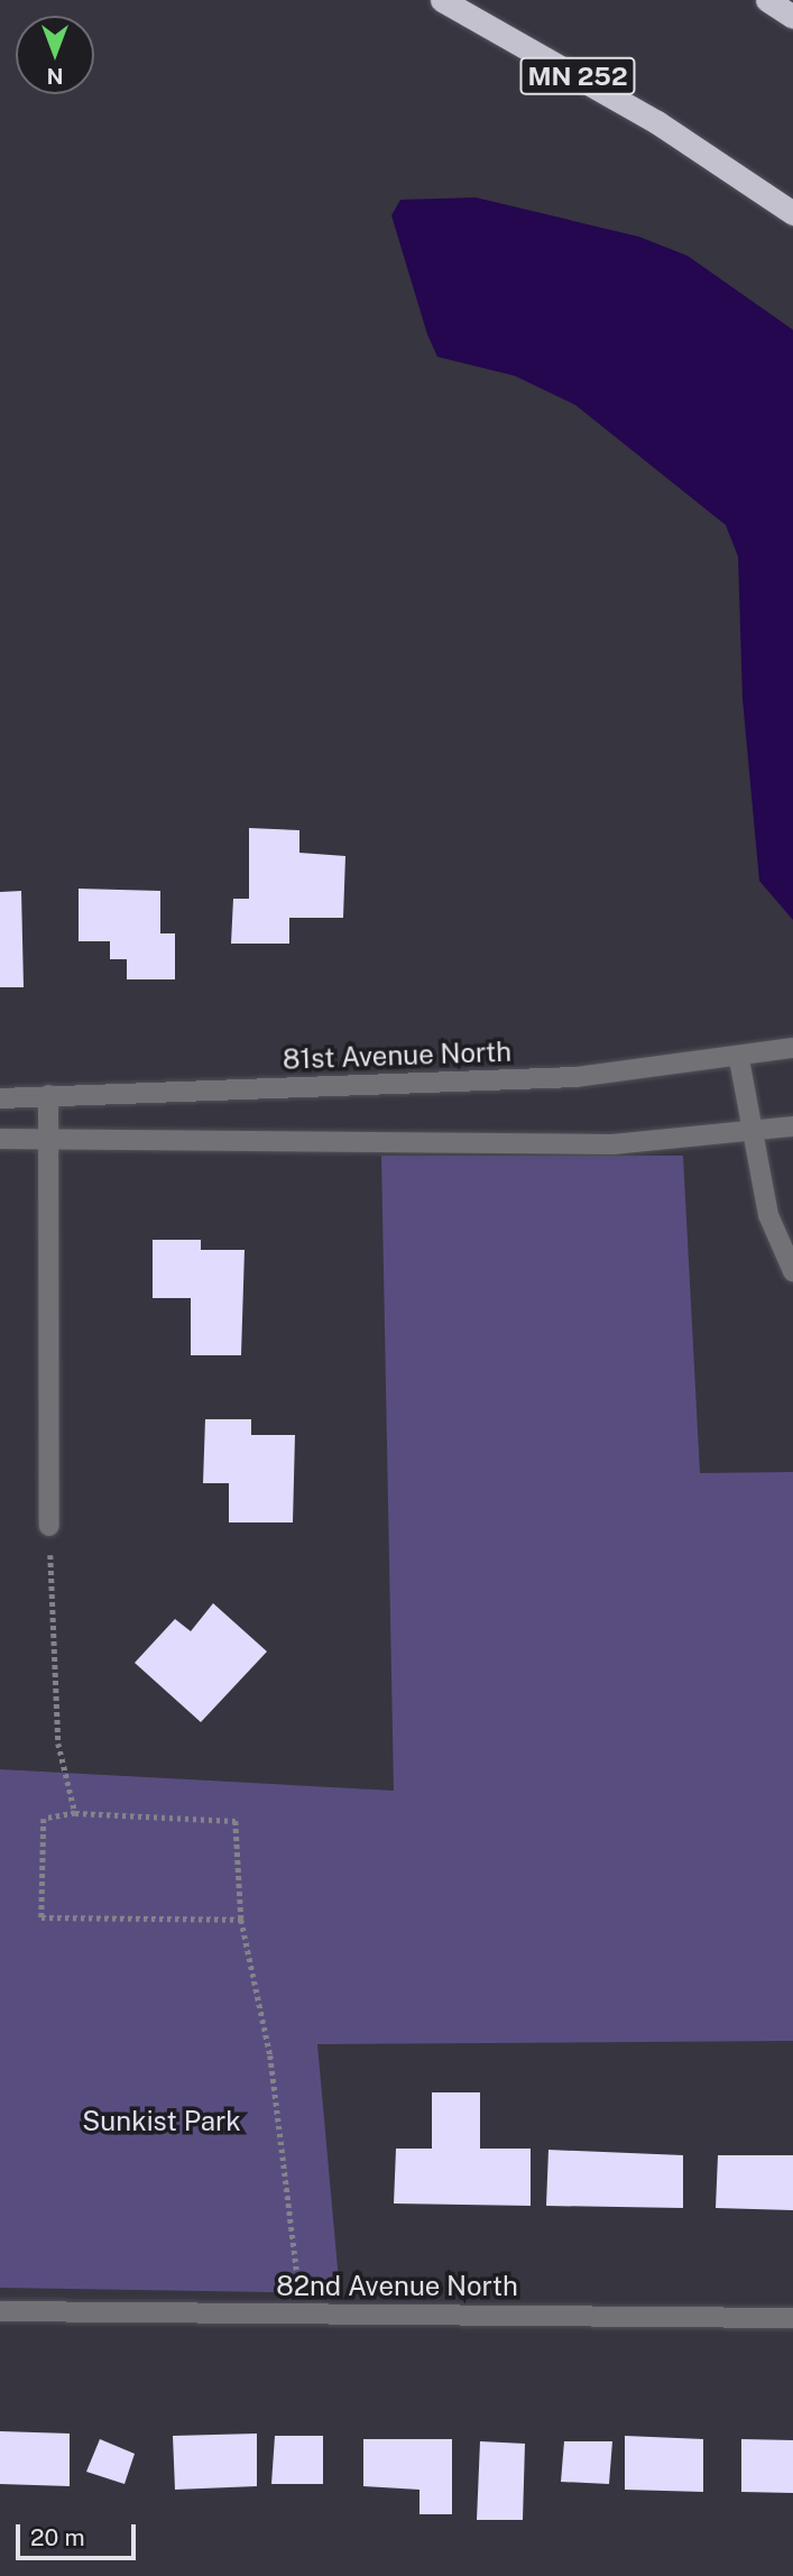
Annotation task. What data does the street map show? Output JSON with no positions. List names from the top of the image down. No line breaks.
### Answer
{"streets":{"highway":["MN 252"],"street":["81st Avenue North","82nd Avenue North"]},"parks":["Sunkist Park"],"scale_bar":"20 m","north":"bottom"}
